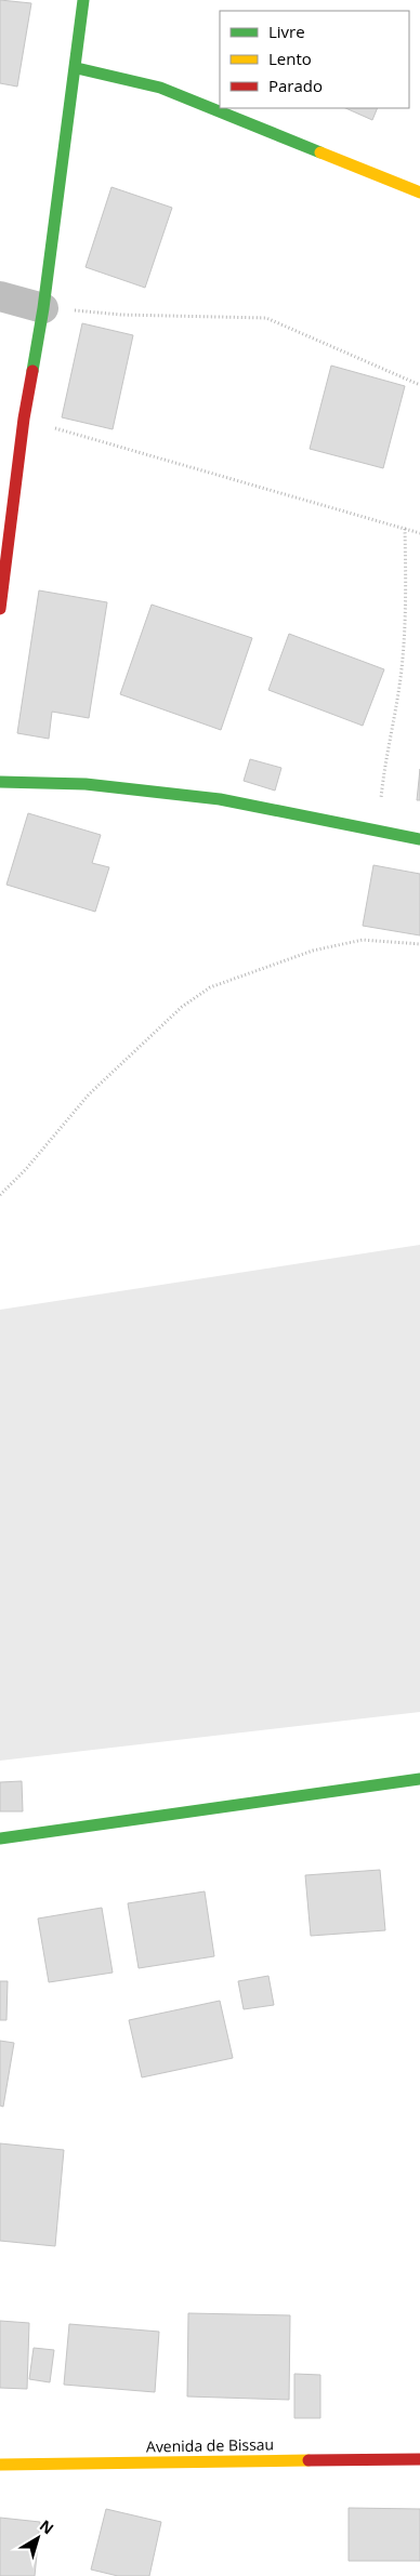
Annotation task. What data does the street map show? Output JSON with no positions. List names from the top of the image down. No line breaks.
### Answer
{"streets":{"street":["Avenida de Bissau"]},"legend":["Livre","Lento","Parado"],"north":"top right"}
